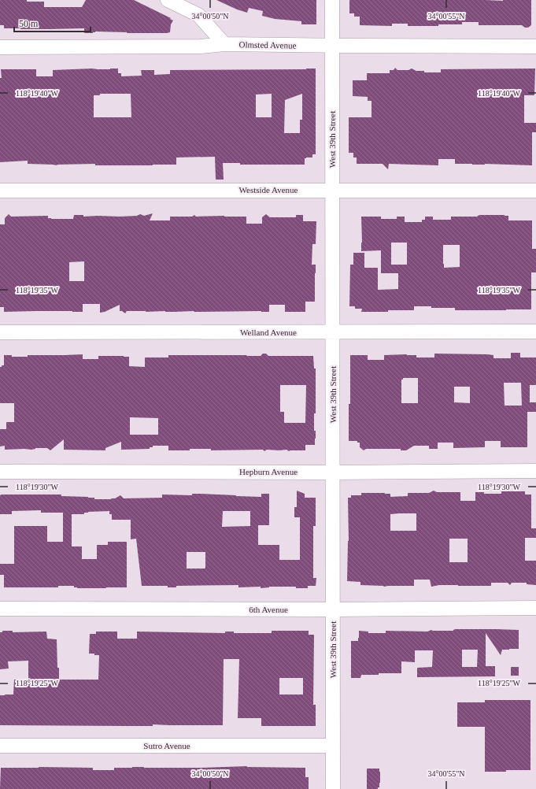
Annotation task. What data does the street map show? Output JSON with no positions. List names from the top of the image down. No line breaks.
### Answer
{"streets":{"street":["Olmsted Avenue","West 39th Street","Westside Avenue","Welland Avenue","Hepburn Avenue","6th Avenue","Sutro Avenue"]},"crossings":[["Olmsted Avenue","West 39th Street"],["West 39th Street","Westside Avenue"],["West 39th Street","Welland Avenue"],["West 39th Street","Hepburn Avenue"],["West 39th Street","6th Avenue"],["West 39th Street","Sutro Avenue"]],"scale_bar":"50 m","coordinates":["34°00'50\"N","34°00'55\"N","118°19'40\"W","118°19'35\"W","118°19'30\"W","118°19'25\"W"]}
